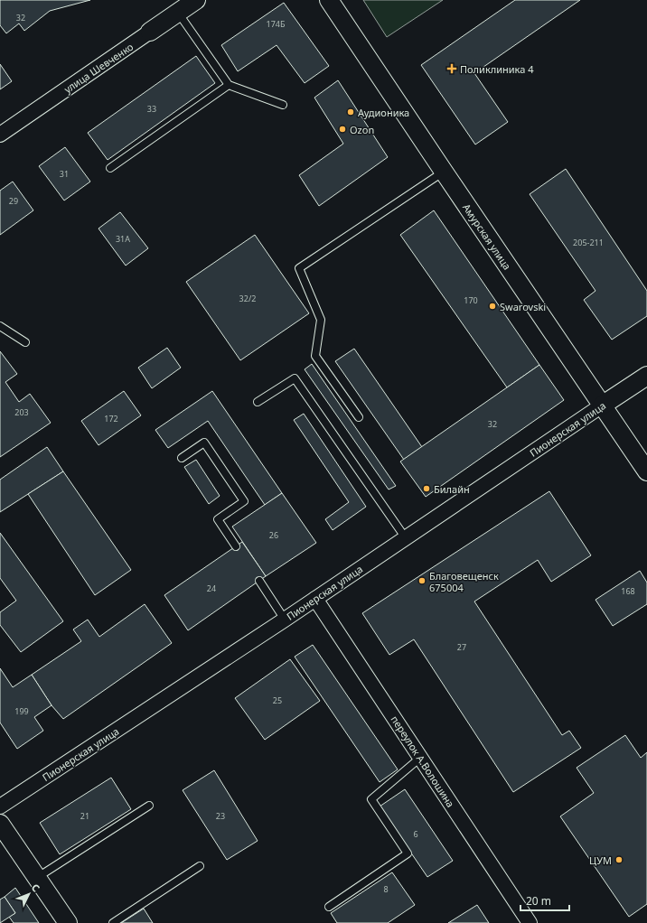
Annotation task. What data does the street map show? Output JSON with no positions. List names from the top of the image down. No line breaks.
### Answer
{"streets":{"street":["улица Шевченко","Амурская улица","Пионерская улица","переулок А.Волошина"]},"crossings":[["Амурская улица","Пионерская улица"],["Пионерская улица","переулок А.Волошина"]],"places":{"health":["Поликлиника 4"],"other":["Аудионика","Ozon","Swarovski","Билайн","Благовещенск 675004","ЦУМ"]},"house_numbers":["32","174Б","33","31","29","31А","205-211","32/2","170","203","172","32","26","24","168","27","25","199","21","23","6","8"],"scale_bar":"20 m","north":"top right"}
